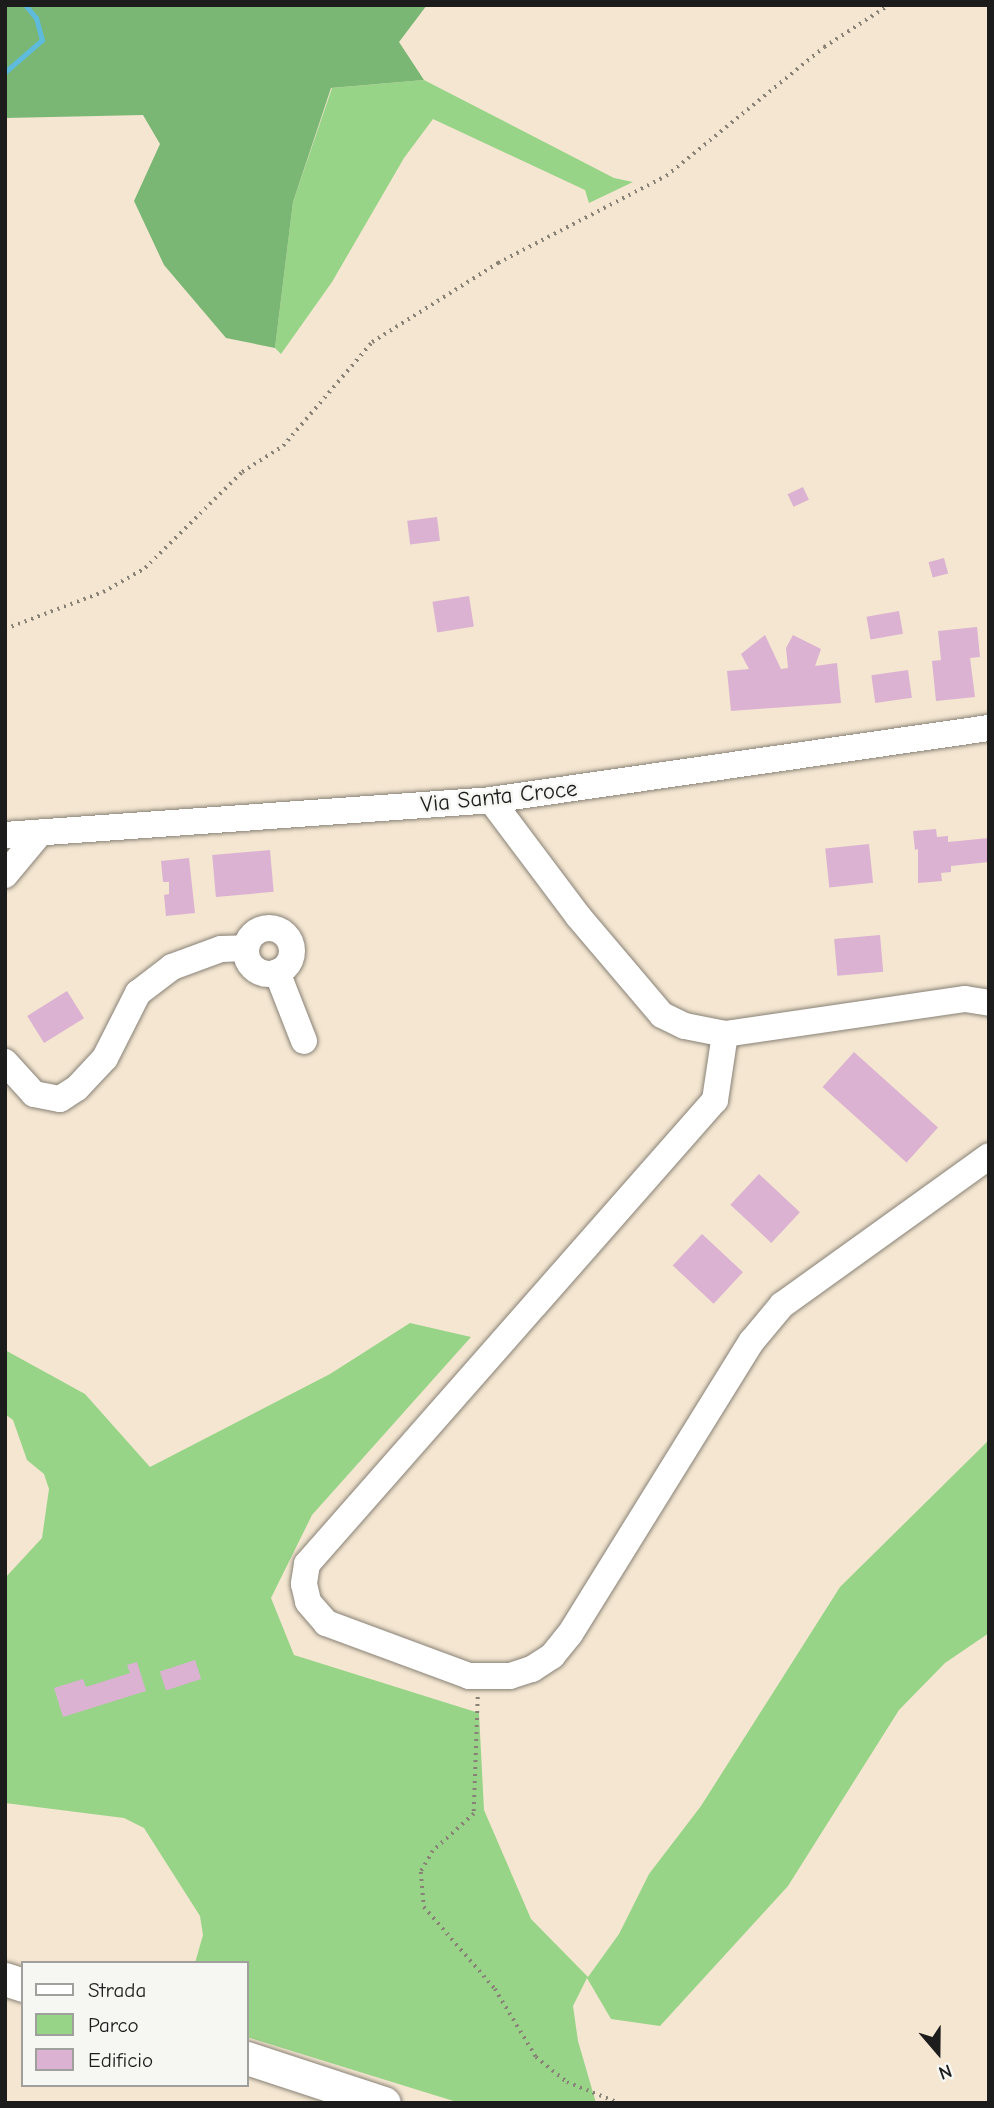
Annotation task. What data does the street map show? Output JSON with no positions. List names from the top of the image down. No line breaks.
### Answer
{"streets":{"street":["Via Santa Croce"]},"legend":["Strada","Parco","Edificio"],"north":"bottom"}
